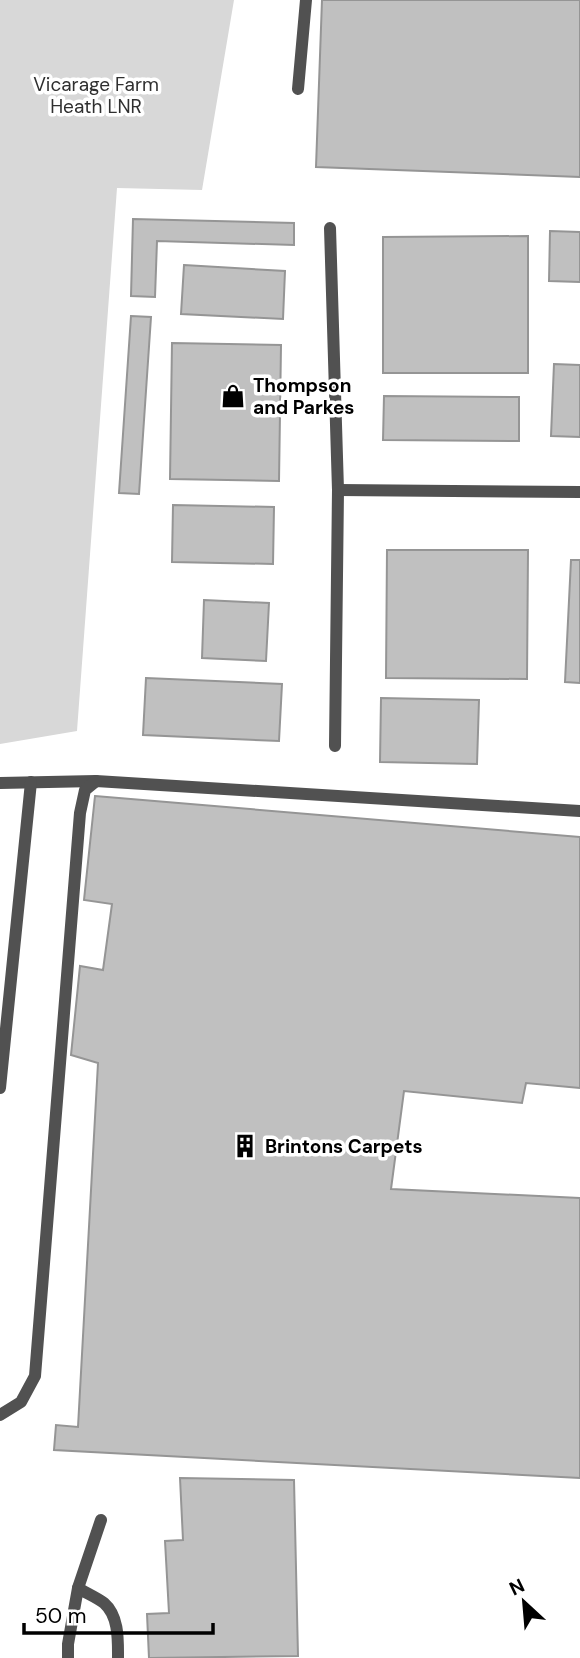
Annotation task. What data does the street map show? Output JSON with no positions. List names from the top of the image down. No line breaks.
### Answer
{"parks":["Vicarage Farm Heath LNR"],"places":{"shop":["Thompson and Parkes"],"building":["Brintons Carpets"]},"scale_bar":"50 m","north":"top left"}
